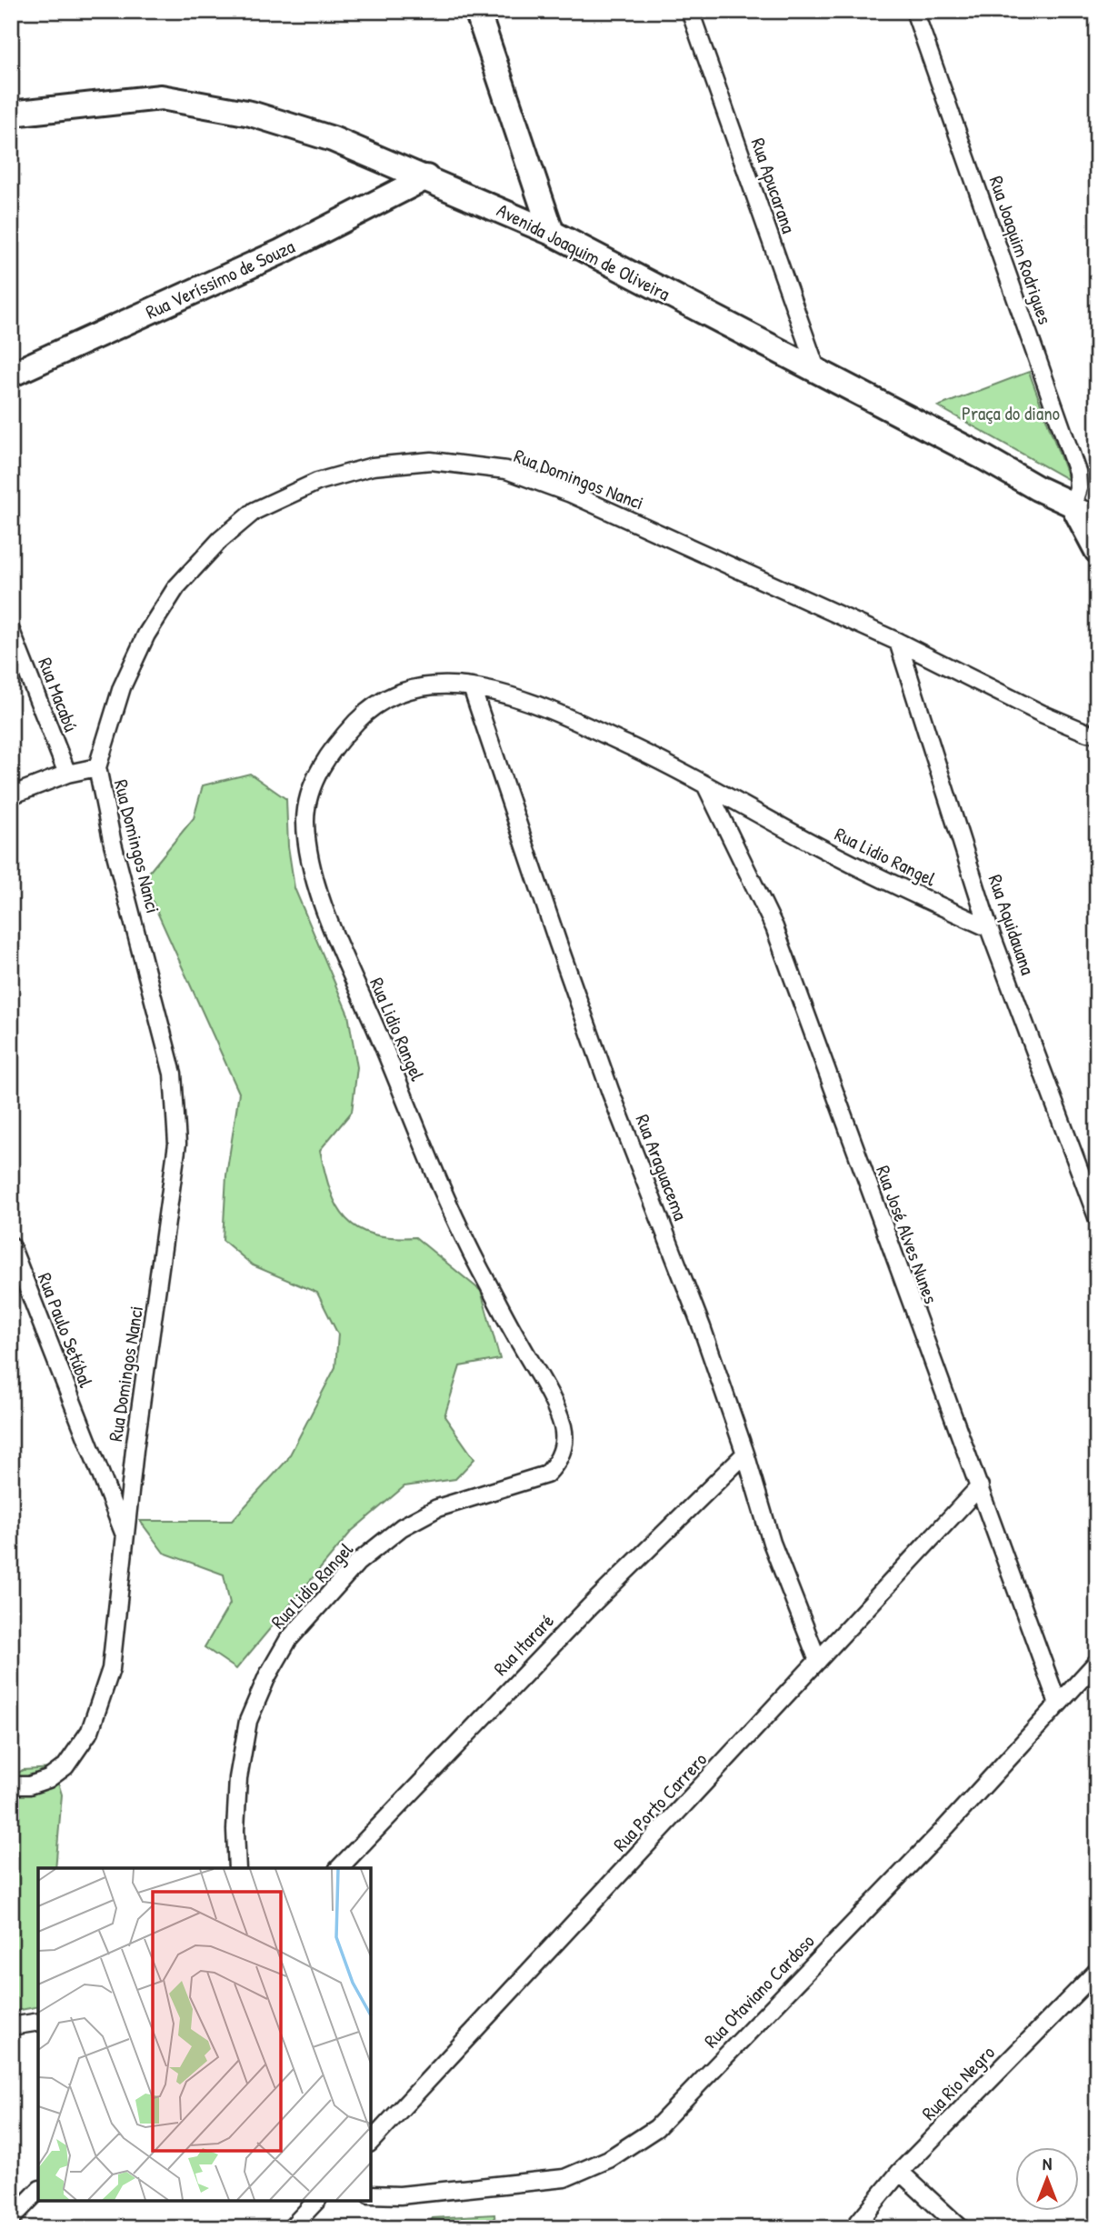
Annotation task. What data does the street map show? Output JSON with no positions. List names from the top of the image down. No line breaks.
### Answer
{"streets":{"main road":["Avenida Joaquim de Oliveira","Rua Veríssimo de Souza"],"street":["Rua Apucarana","Rua Joaquim Rodrigues","Rua Domingos Nanci","Rua Macabú","Rua Lidio Rangel","Rua Aquidauana","Rua Araguacema","Rua José Alves Nunes","Rua Paulo Setúbal","Rua Itararé","Rua Porto Carrero","Rua Otaviano Cardoso","Rua Rio Negro"]},"crossings":[["Rua Apucarana","Avenida Joaquim de Oliveira"],["Rua Joaquim Rodrigues","Avenida Joaquim de Oliveira"],["Avenida Joaquim de Oliveira","Rua Veríssimo de Souza"],["Rua Domingos Nanci","Rua Aquidauana"],["Rua Domingos Nanci","Rua Paulo Setúbal"],["Rua Lidio Rangel","Rua Aquidauana"],["Rua Lidio Rangel","Rua Araguacema"],["Rua Lidio Rangel","Rua José Alves Nunes"],["Rua Araguacema","Rua Itararé"],["Rua Araguacema","Rua Porto Carrero"],["Rua José Alves Nunes","Rua Porto Carrero"],["Rua José Alves Nunes","Rua Otaviano Cardoso"]],"parks":["Praça do diano"],"north":"top"}
